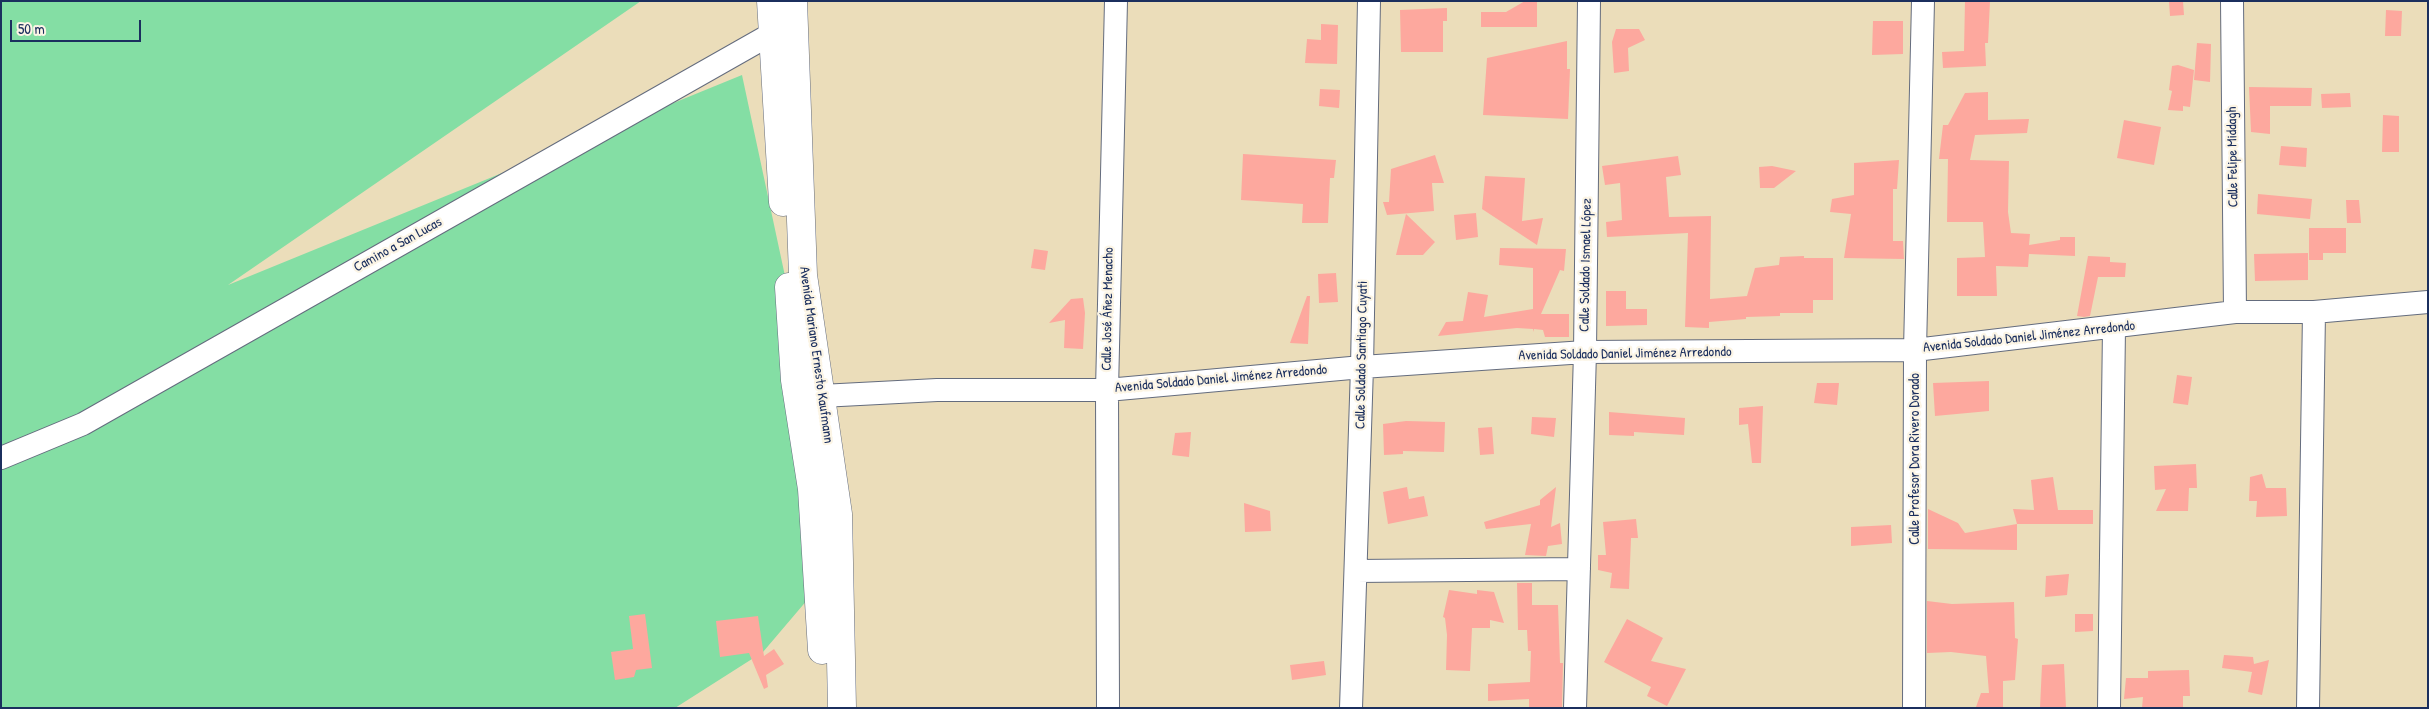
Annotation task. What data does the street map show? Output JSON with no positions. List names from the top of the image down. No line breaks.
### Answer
{"streets":{"main road":["Avenida Mariano Ernesto Kaufmann"],"street":["Calle Felipe Middagh","Camino a San Lucas","Calle Soldado Ismael López","Calle José Áñez Menacho","Avenida Soldado Daniel Jiménez Arredondo","Calle Soldado Santiago Cuyati","Calle Profesor Dora Rivero Dorado"]},"crossings":[["Calle Felipe Middagh","Avenida Soldado Daniel Jiménez Arredondo"],["Camino a San Lucas","Avenida Mariano Ernesto Kaufmann"],["Calle Soldado Ismael López","Avenida Soldado Daniel Jiménez Arredondo"],["Calle José Áñez Menacho","Avenida Soldado Daniel Jiménez Arredondo"],["Avenida Soldado Daniel Jiménez Arredondo","Avenida Mariano Ernesto Kaufmann"],["Avenida Soldado Daniel Jiménez Arredondo","Calle Soldado Santiago Cuyati"],["Avenida Soldado Daniel Jiménez Arredondo","Calle Profesor Dora Rivero Dorado"]],"scale_bar":"50 m"}
